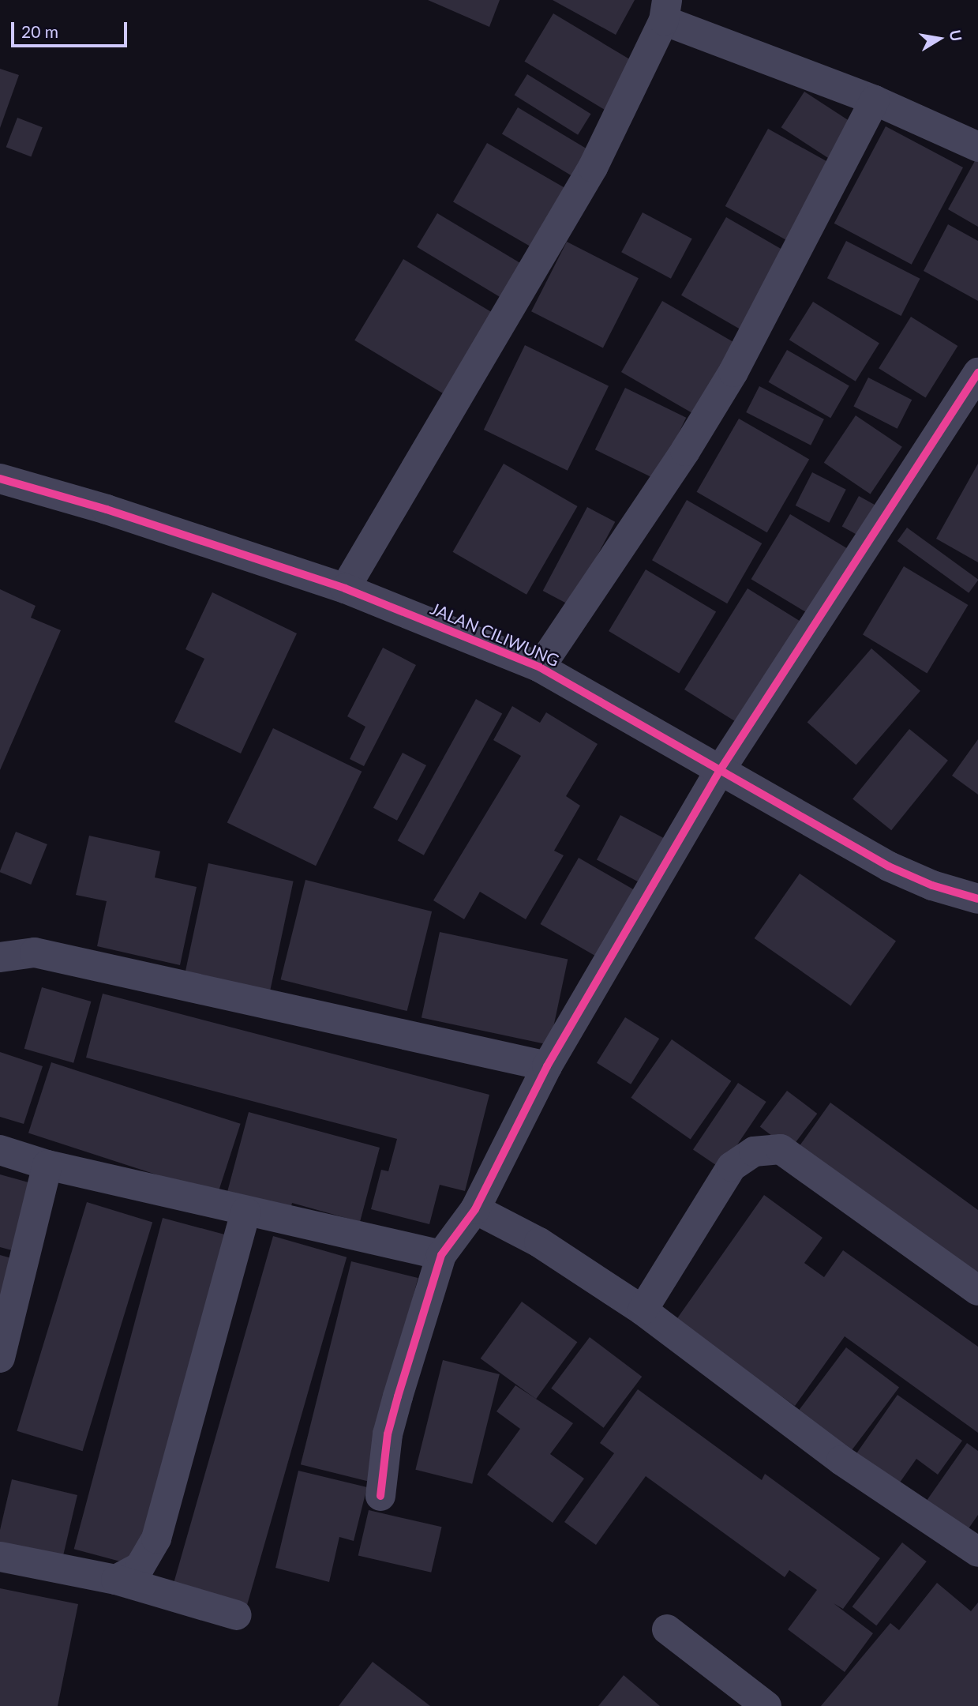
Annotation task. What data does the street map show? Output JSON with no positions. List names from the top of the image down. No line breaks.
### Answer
{"streets":{"street":["JALAN CILIWUNG"]},"scale_bar":"20 m","north":"right"}
